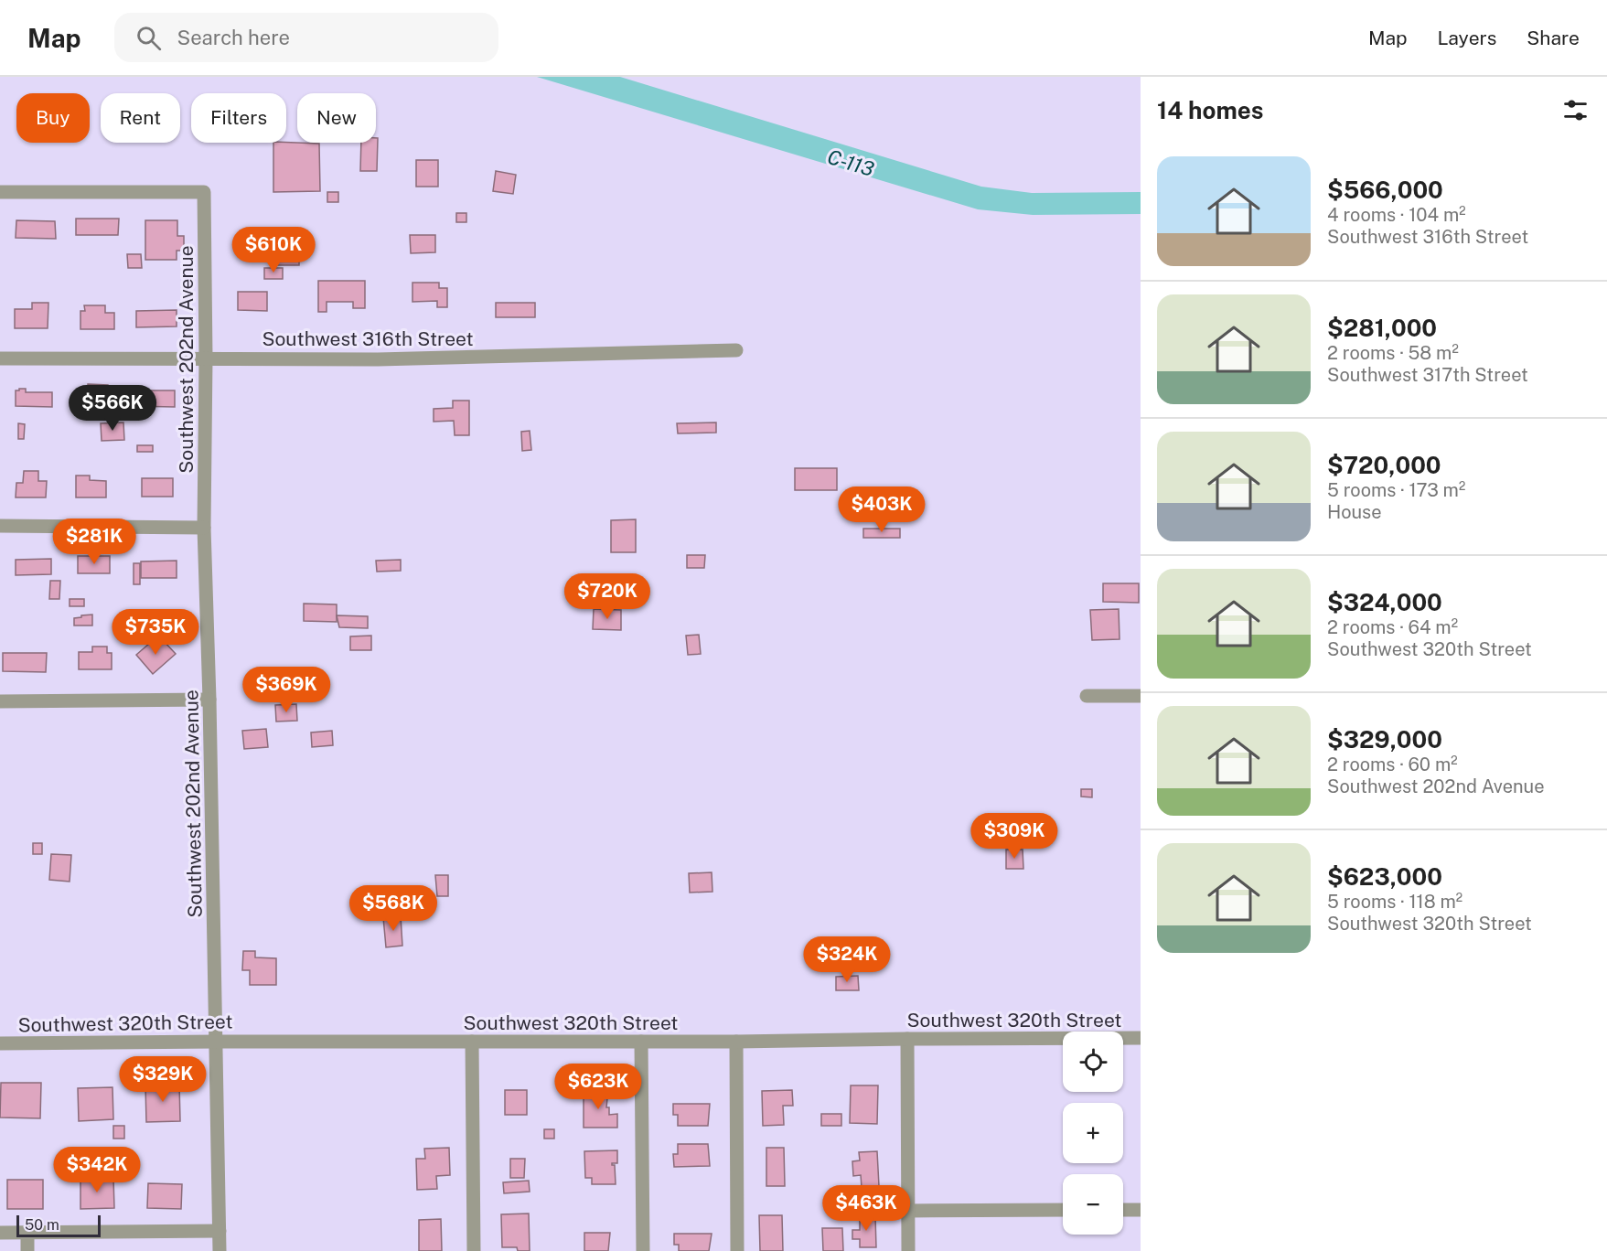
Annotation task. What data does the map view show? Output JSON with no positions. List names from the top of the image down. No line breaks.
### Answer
{"streets":{"street":["Southwest 316th Street","Southwest 202nd Avenue","Southwest 320th Street"]},"crossings":[["Southwest 316th Street","Southwest 202nd Avenue"],["Southwest 202nd Avenue","Southwest 320th Street"]],"water":["C-113"],"scale_bar":"50 m","page":{"header":"Map","search":"Search here","nav":["Map","Layers","Share"],"heading":"14 homes","chip":["Buy","Rent","Filters","New"],"list":[{"name":"$566,000","note":"4 rooms · 104 m² · Southwest 316th Street"},{"name":"$281,000","note":"2 rooms · 58 m² · Southwest 317th Street"},{"name":"$720,000","note":"5 rooms · 173 m² · House"},{"name":"$324,000","note":"2 rooms · 64 m² · Southwest 320th Street"},{"name":"$329,000","note":"2 rooms · 60 m² · Southwest 202nd Avenue"},{"name":"$623,000","note":"5 rooms · 118 m² · Southwest 320th Street"}],"price":["$610K","$566K","$403K","$281K","$720K","$735K","$369K","$309K","$568K","$324K","$329K","$623K","$342K","$463K"],"map_buttons":["+","−"],"scale":"50 m"}}
